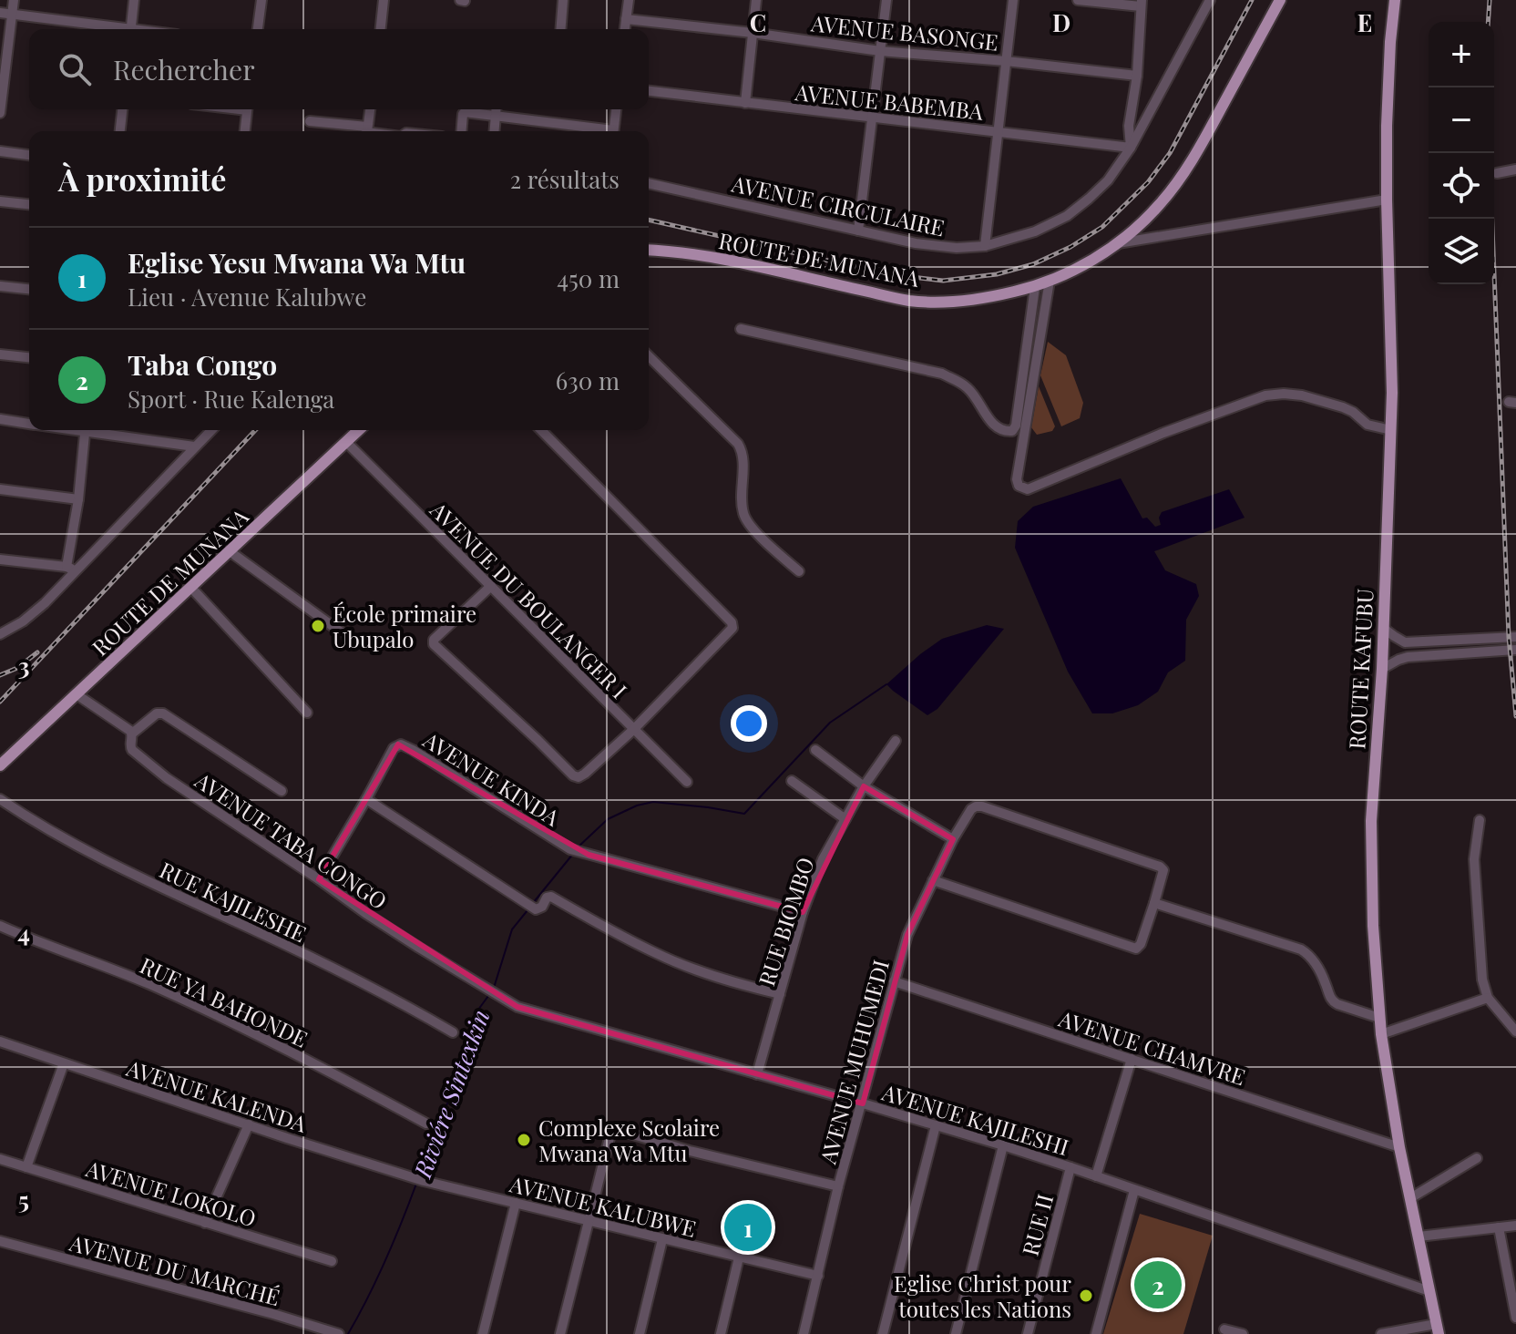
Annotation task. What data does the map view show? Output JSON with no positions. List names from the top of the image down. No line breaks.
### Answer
{"streets":{"main road":["ROUTE DE MUNANA","ROUTE KAFUBU"],"street":["AVENUE BASONGE","AVENUE BABEMBA","AVENUE CIRCULAIRE","AVENUE DU BOULANGER I","AVENUE KINDA","AVENUE TABA CONGO","RUE KAJILESHE","RUE BIOMBO","RUE YA BAHONDE","AVENUE CHAMVRE","AVENUE MUHUMEDI","AVENUE KALENDA","AVENUE KAJILESHI","AVENUE LOKOLO","AVENUE KALUBWE","RUE II","AVENUE DU MARCHÉ"]},"crossings":[["AVENUE BABEMBA","AVENUE CIRCULAIRE"],["ROUTE DE MUNANA","AVENUE DU BOULANGER I"],["ROUTE DE MUNANA","AVENUE TABA CONGO"],["ROUTE KAFUBU","AVENUE CHAMVRE"],["ROUTE KAFUBU","AVENUE KAJILESHI"],["AVENUE KINDA","RUE BIOMBO"],["AVENUE TABA CONGO","AVENUE KAJILESHI"],["RUE BIOMBO","AVENUE KAJILESHI"],["AVENUE CHAMVRE","AVENUE MUHUMEDI"],["AVENUE MUHUMEDI","AVENUE KAJILESHI"],["AVENUE MUHUMEDI","AVENUE KALUBWE"],["AVENUE KALENDA","AVENUE KALUBWE"],["AVENUE KAJILESHI","RUE II"]],"water":["Riviére Sintexkin"],"places":["École primaire Ubupalo","Complexe Scolaire Mwana Wa Mtu","Eglise Christ pour toutes les Nations"],"page":{"map_buttons":["+","−"],"search":"Rechercher","heading":["À proximité","2 résultats"],"list":[{"mark":"1","name":"Eglise Yesu Mwana Wa Mtu","note":"Lieu · Avenue Kalubwe","value":"450 m"},{"mark":"2","name":"Taba Congo","note":"Sport · Rue Kalenga","value":"630 m"}],"pins":["1","2"]},"grid":{"columns":["C","D","E"],"rows":["3","4","5"]}}
